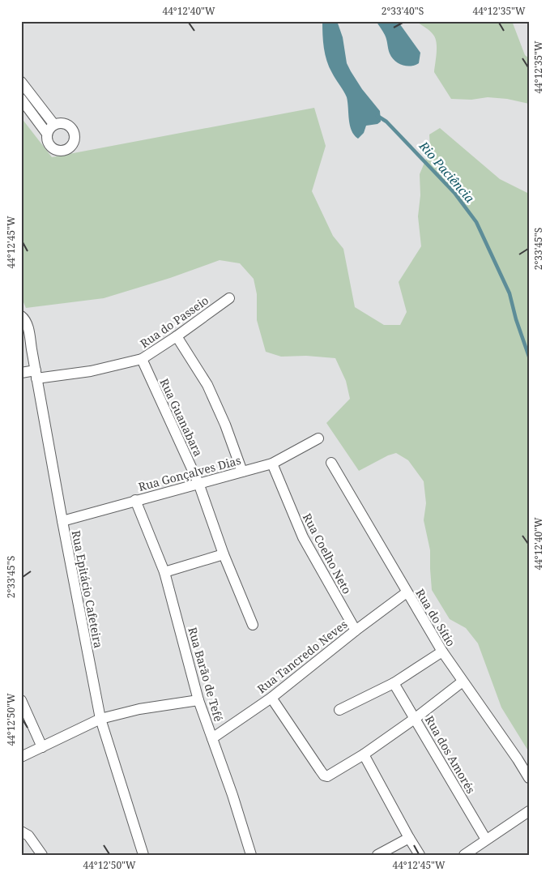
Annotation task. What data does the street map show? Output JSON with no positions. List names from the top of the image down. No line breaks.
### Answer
{"streets":{"street":["Rua do Passeio","Rua Guanabara","Rua Gonçalves Dias","Rua Coelho Neto","Rua Epitácio Cafeteira","Rua do Sítio","Rua Tancredo Neves","Rua Barão de Tefé","Rua dos Amorés"]},"crossings":[["Rua do Passeio","Rua Guanabara"],["Rua do Passeio","Rua Epitácio Cafeteira"],["Rua Guanabara","Rua Gonçalves Dias"],["Rua Gonçalves Dias","Rua Coelho Neto"],["Rua Gonçalves Dias","Rua Epitácio Cafeteira"],["Rua Gonçalves Dias","Rua Barão de Tefé"],["Rua Coelho Neto","Rua Tancredo Neves"],["Rua do Sítio","Rua Tancredo Neves"],["Rua Tancredo Neves","Rua Barão de Tefé"]],"water":["Rio Paciência"],"coordinates":["44°12'40\"W","2°33'40\"S","44°12'35\"W","44°12'45\"W","2°33'45\"S","44°12'50\"W"]}
